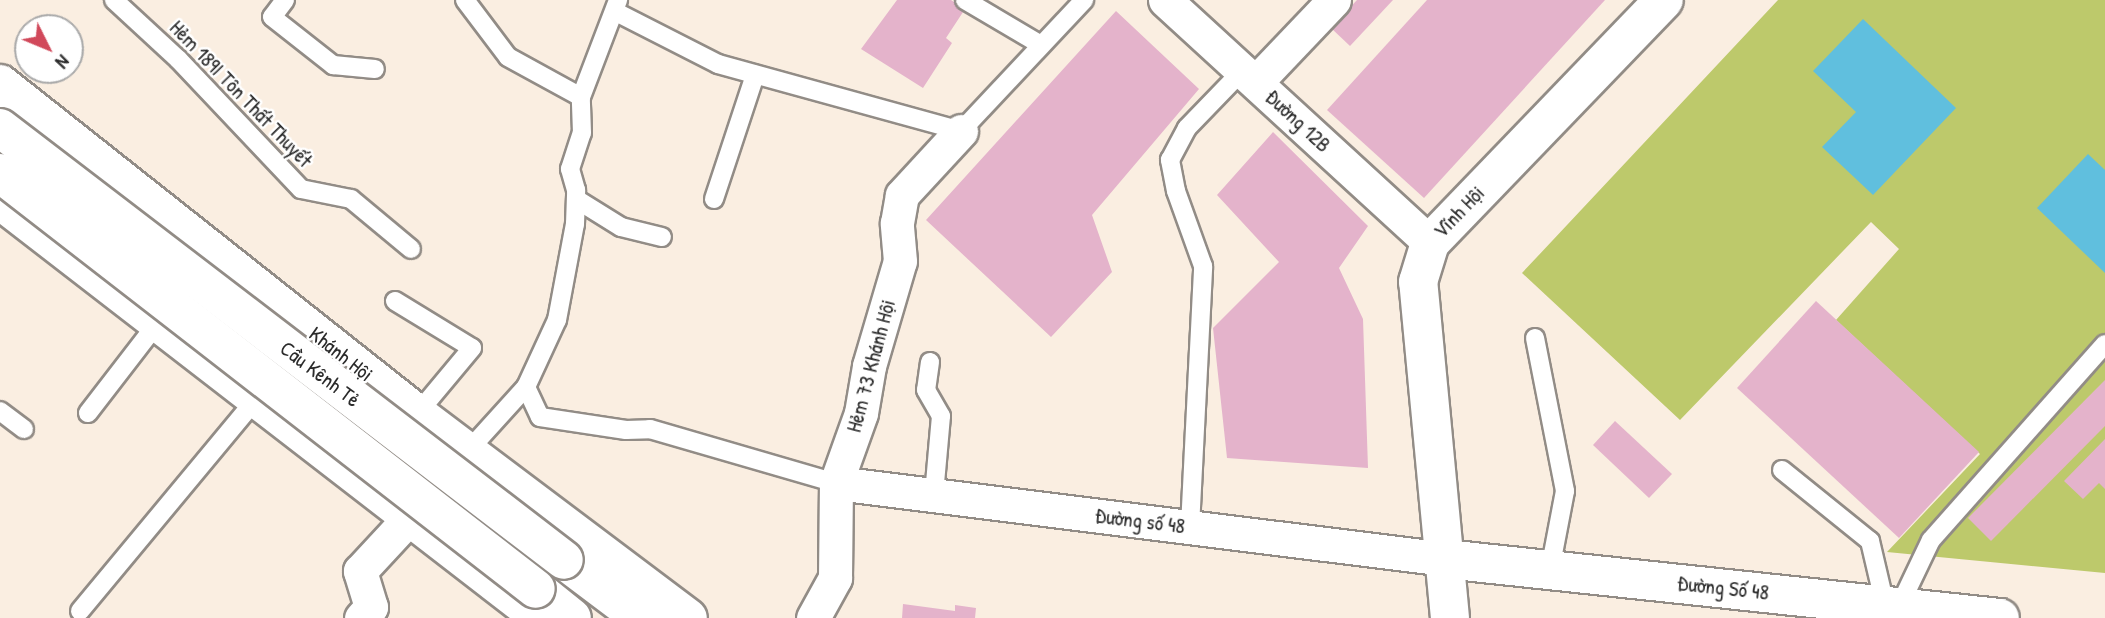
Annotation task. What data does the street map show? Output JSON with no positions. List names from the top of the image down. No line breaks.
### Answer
{"streets":{"street":["Đường 12B","Vĩnh Hội","Khánh Hội","Hẻm 73 Khánh Hội","Cầu Kênh Tẻ","Đường số 48","Đường Số 48"],"lane":["Hẻm 189I Tôn Thất Thuyết"]},"crossings":[["Đường 12B","Vĩnh Hội"],["Vĩnh Hội","Đường số 48"],["Vĩnh Hội","Đường Số 48"],["Hẻm 73 Khánh Hội","Đường số 48"],["Đường số 48","Đường Số 48"]],"north":"bottom right"}
